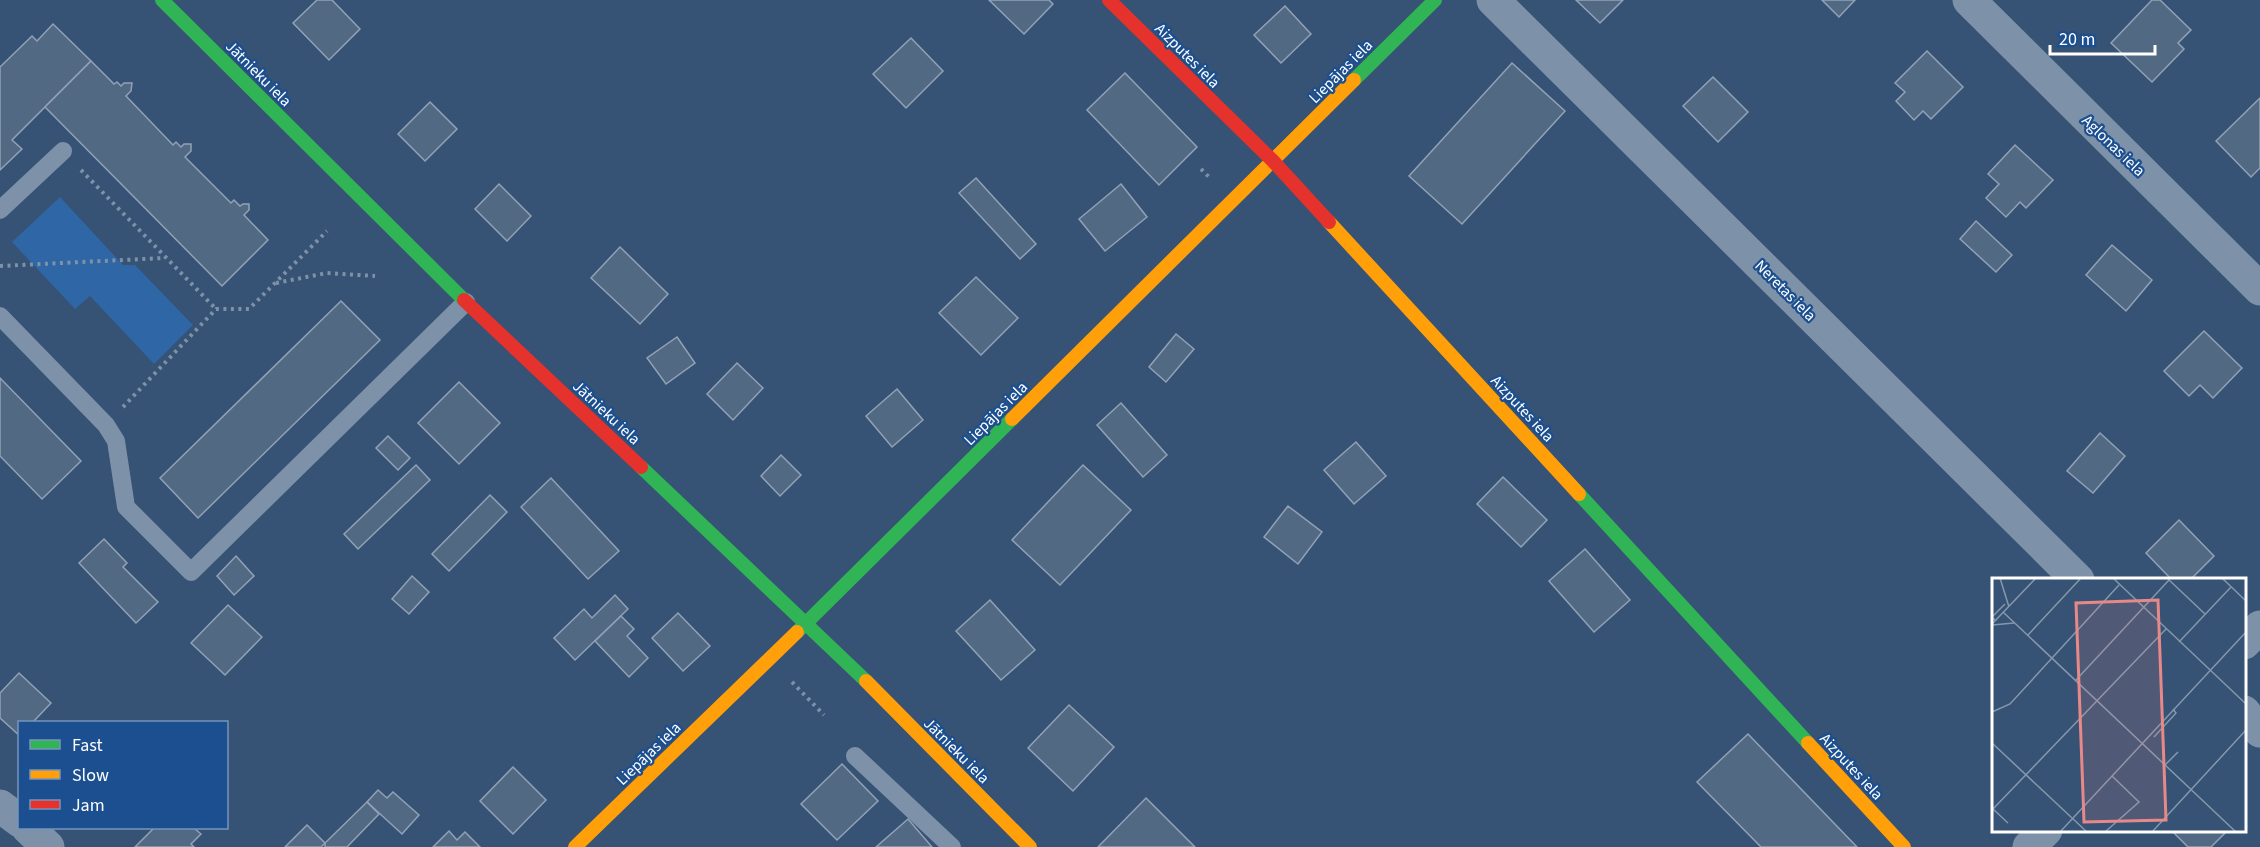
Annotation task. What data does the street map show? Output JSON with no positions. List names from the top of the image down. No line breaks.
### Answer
{"streets":{"street":["Aizputes iela","Liepājas iela","Jātnieku iela","Aglonas iela","Neretas iela"]},"crossings":[["Aizputes iela","Liepājas iela"],["Liepājas iela","Jātnieku iela"]],"legend":["Fast","Slow","Jam"],"scale_bar":"20 m"}
